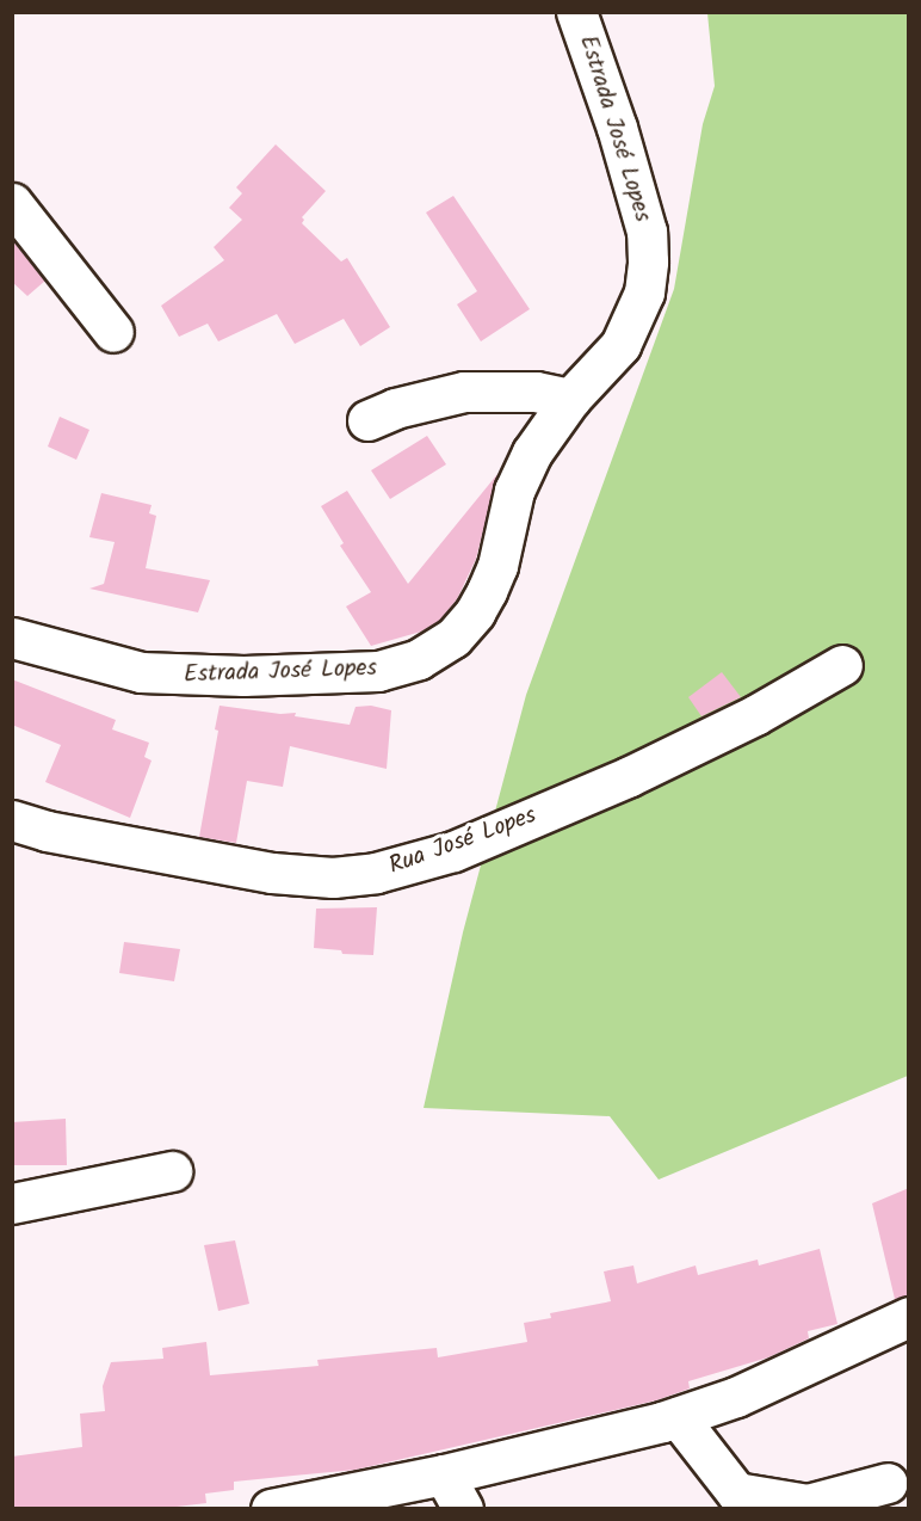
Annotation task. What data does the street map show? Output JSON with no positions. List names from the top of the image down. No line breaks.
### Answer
{"streets":{"street":["Estrada José Lopes","Rua José Lopes"]}}
